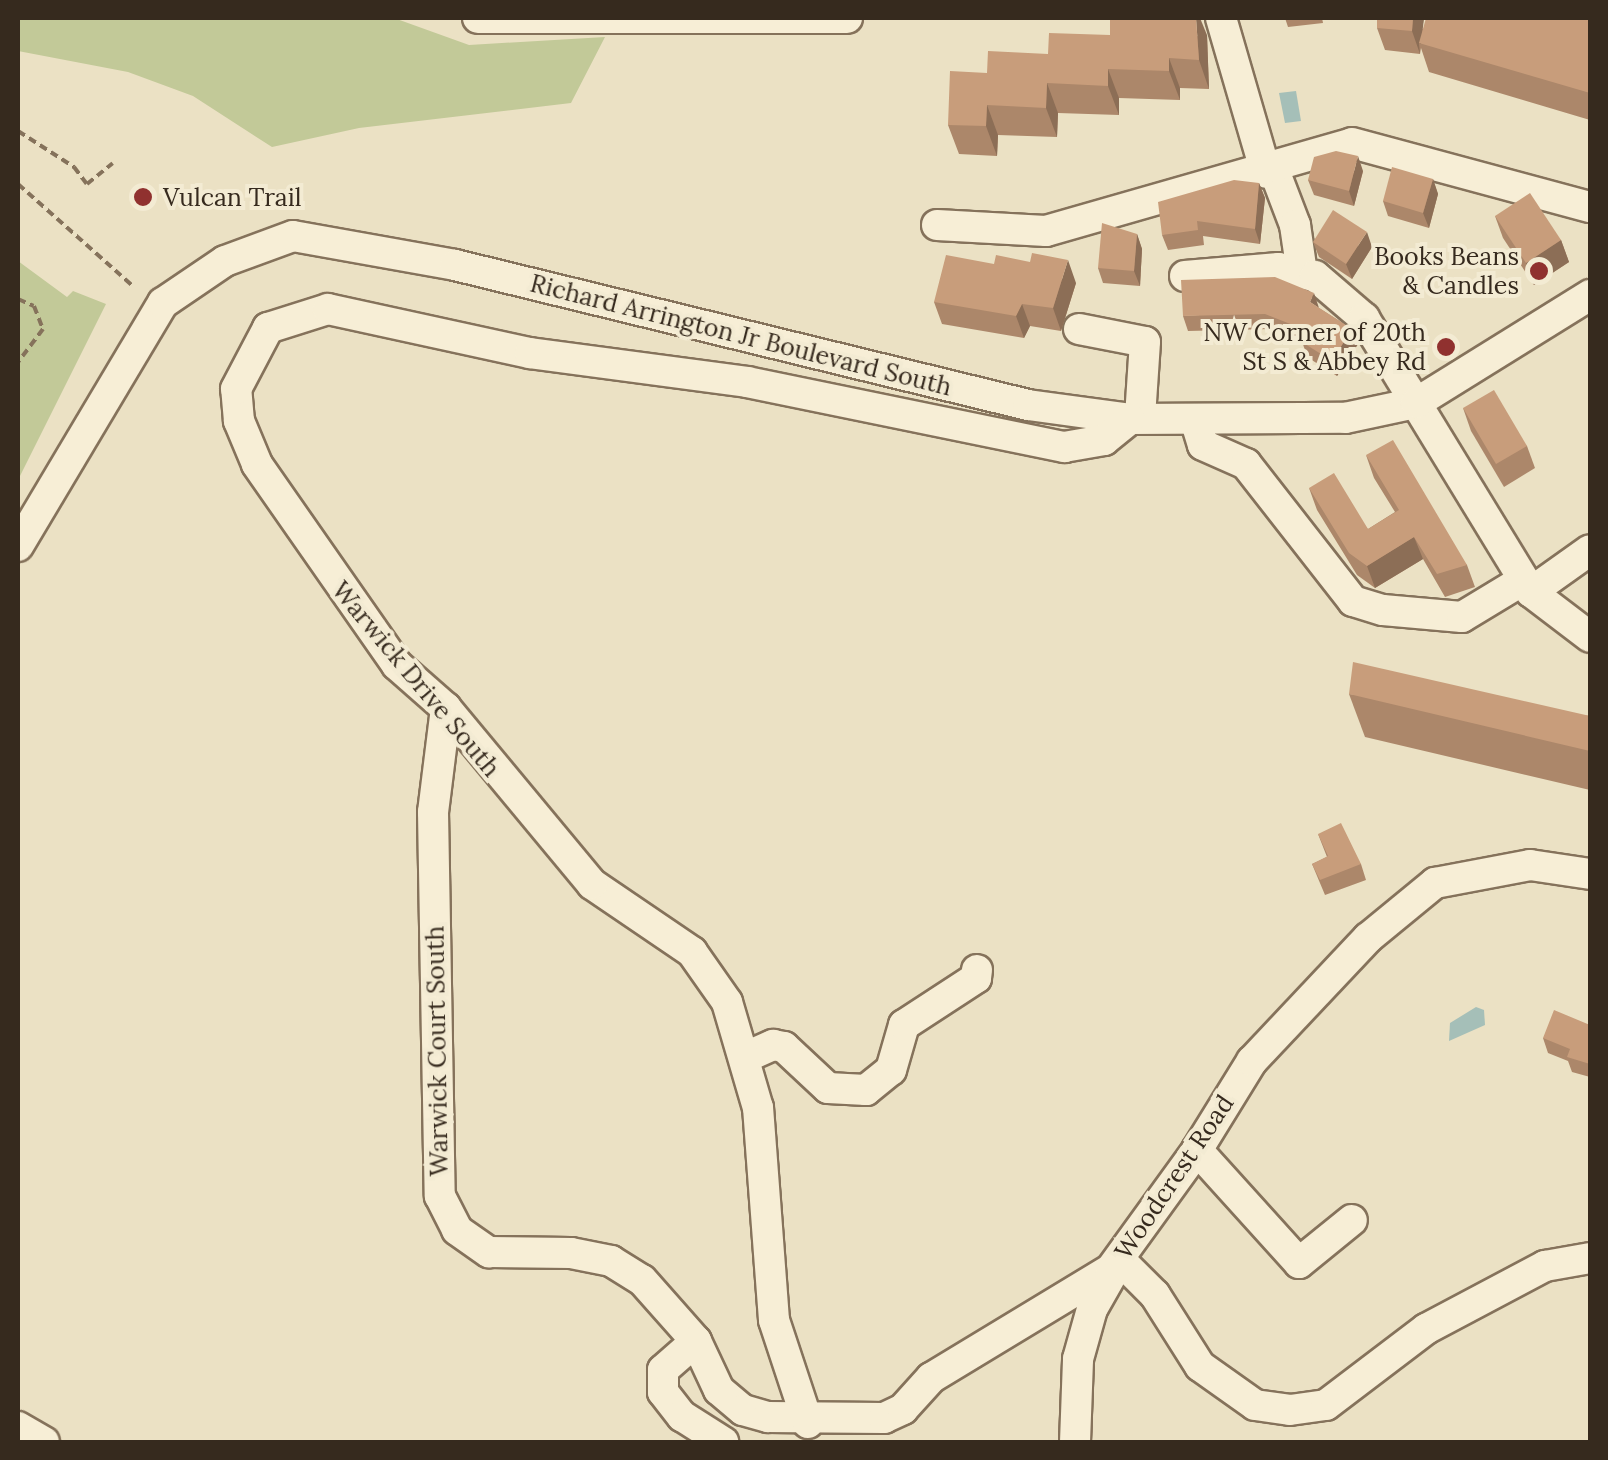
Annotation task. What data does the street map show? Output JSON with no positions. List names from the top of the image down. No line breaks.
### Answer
{"streets":{"street":["Richard Arrington Jr Boulevard South","Warwick Drive South","Warwick Court South","Woodcrest Road"]},"crossings":[["Richard Arrington Jr Boulevard South","Warwick Drive South"],["Warwick Drive South","Warwick Court South"],["Warwick Drive South","Woodcrest Road"],["Warwick Court South","Woodcrest Road"]],"places":["Vulcan Trail","Books Beans & Candles","NW Corner of 20th St S & Abbey Rd"]}
